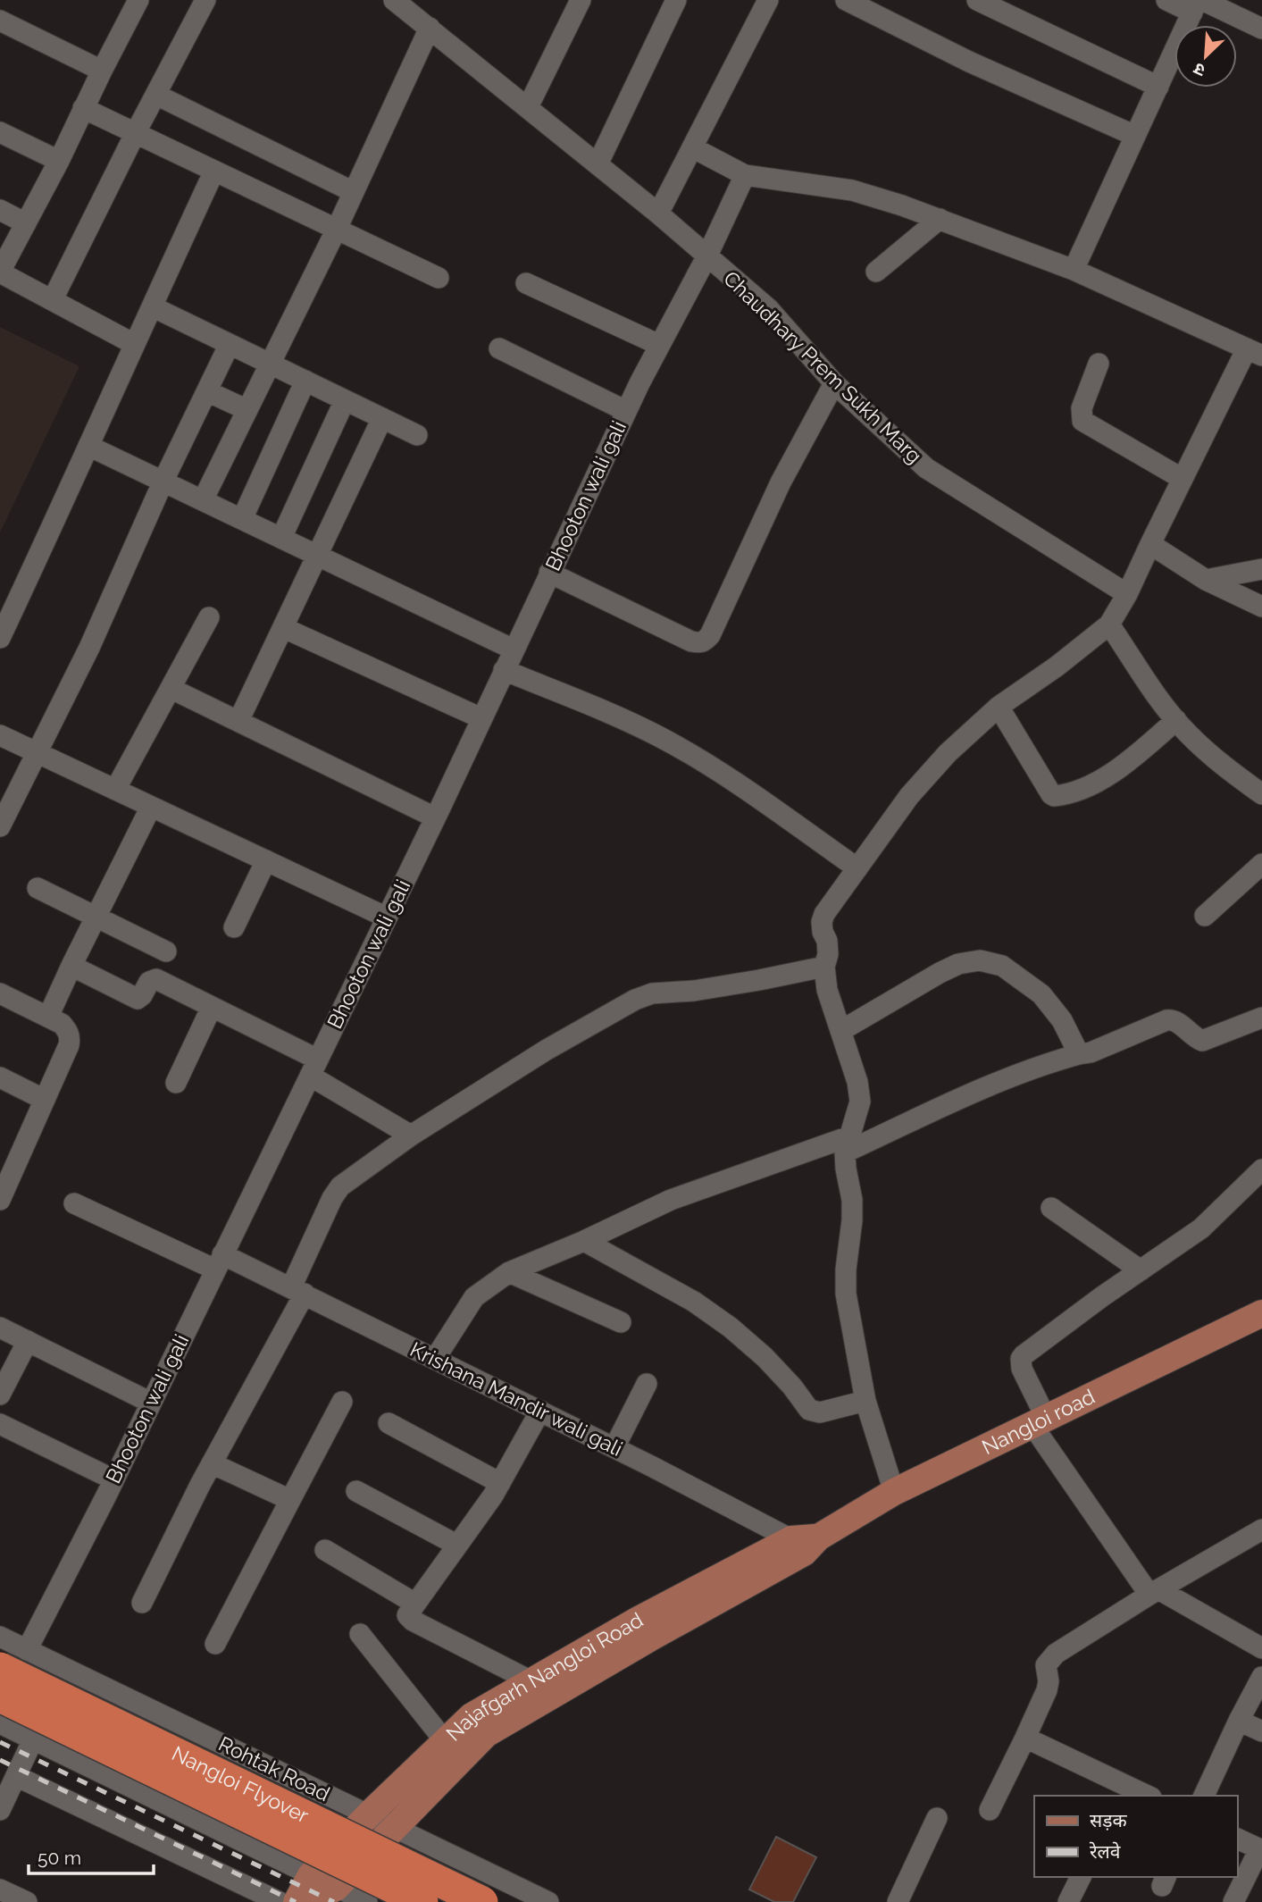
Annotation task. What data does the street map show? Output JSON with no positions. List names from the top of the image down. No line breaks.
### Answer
{"streets":{"highway":["Nangloi Flyover"],"main road":["Nangloi road","Najafgarh Nangloi Road"],"street":["Chaudhary Prem Sukh Marg","Bhooton wali gali","Krishana Mandir wali gali","Rohtak Road"]},"crossings":[["Chaudhary Prem Sukh Marg","Bhooton wali gali"],["Bhooton wali gali","Krishana Mandir wali gali"],["Bhooton wali gali","Rohtak Road"],["Krishana Mandir wali gali","Nangloi road"],["Krishana Mandir wali gali","Najafgarh Nangloi Road"],["Nangloi road","Najafgarh Nangloi Road"],["Najafgarh Nangloi Road","Rohtak Road"]],"legend":["सड़क","रेलवे"],"scale_bar":"50 m","north":"bottom left"}
